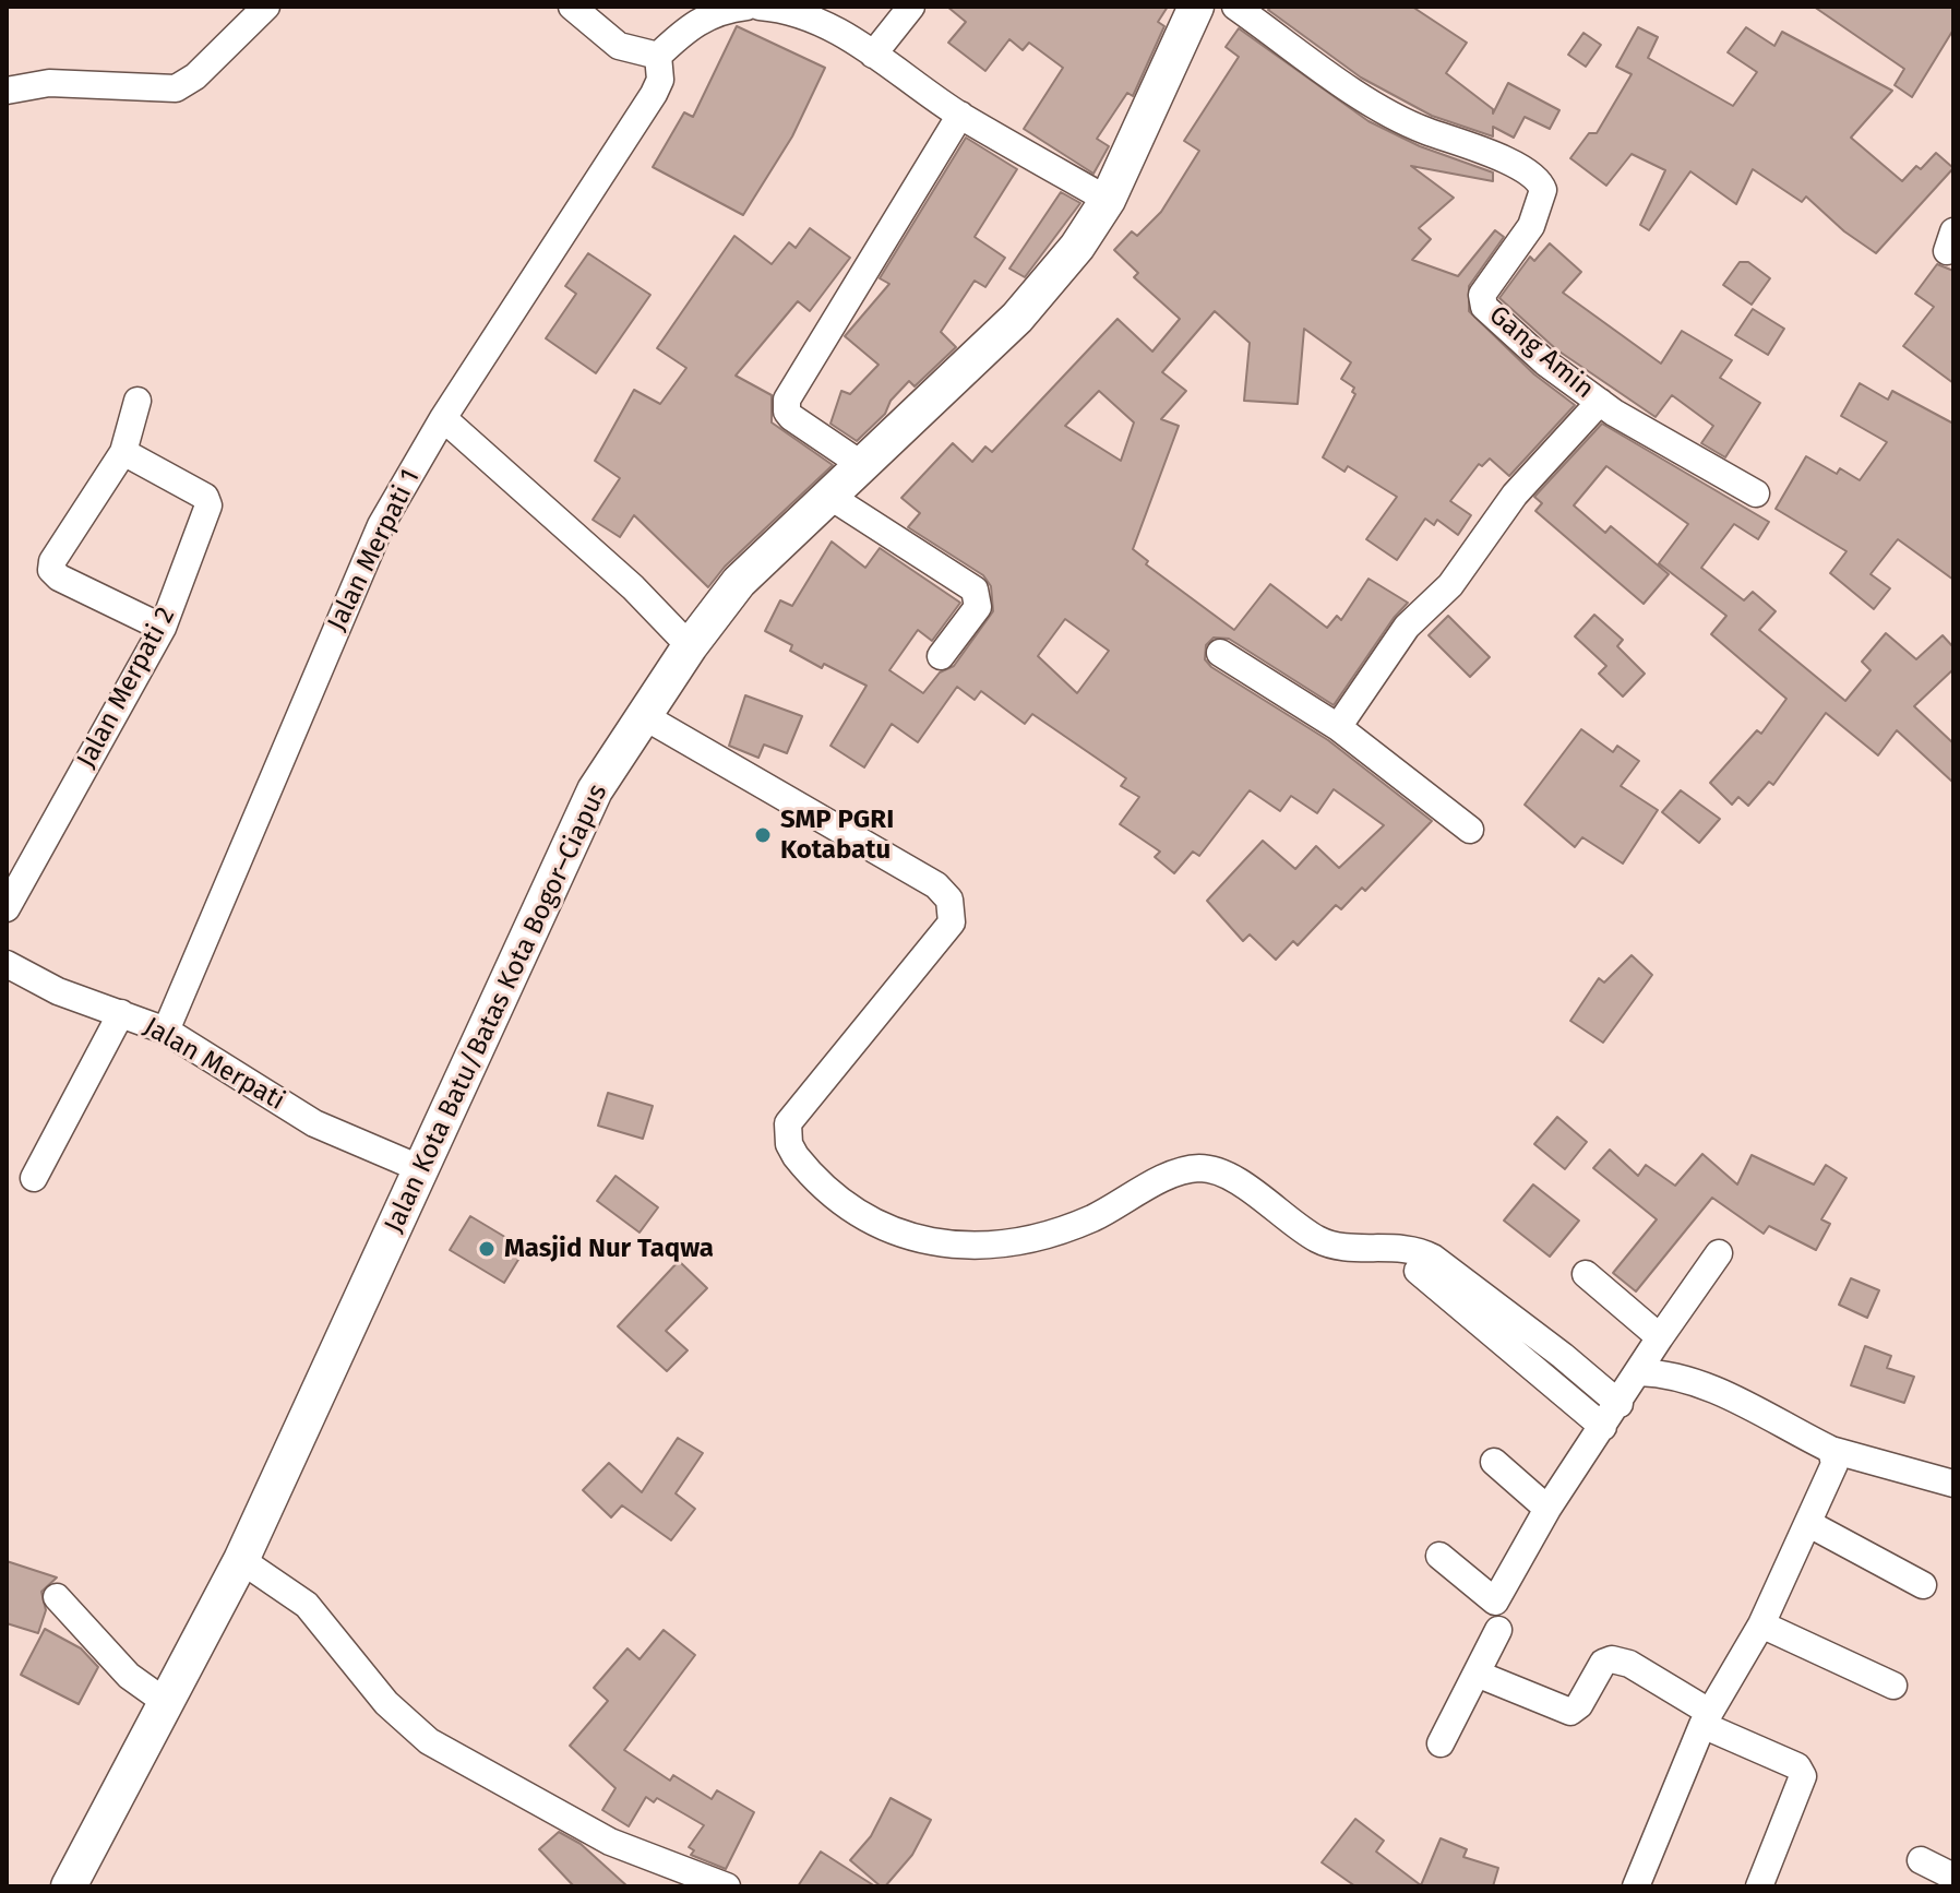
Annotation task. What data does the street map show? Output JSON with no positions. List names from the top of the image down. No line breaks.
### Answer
{"streets":{"main road":["Jalan Kota Batu/Batas Kota Bogor–Ciapus"],"street":["Gang Amin","Jalan Merpati 1","Jalan Merpati 2","Jalan Merpati"]},"crossings":[["Jalan Merpati 1","Jalan Merpati"],["Jalan Kota Batu/Batas Kota Bogor–Ciapus","Jalan Merpati"]],"places":["SMP PGRI Kotabatu","Masjid Nur Taqwa"]}
